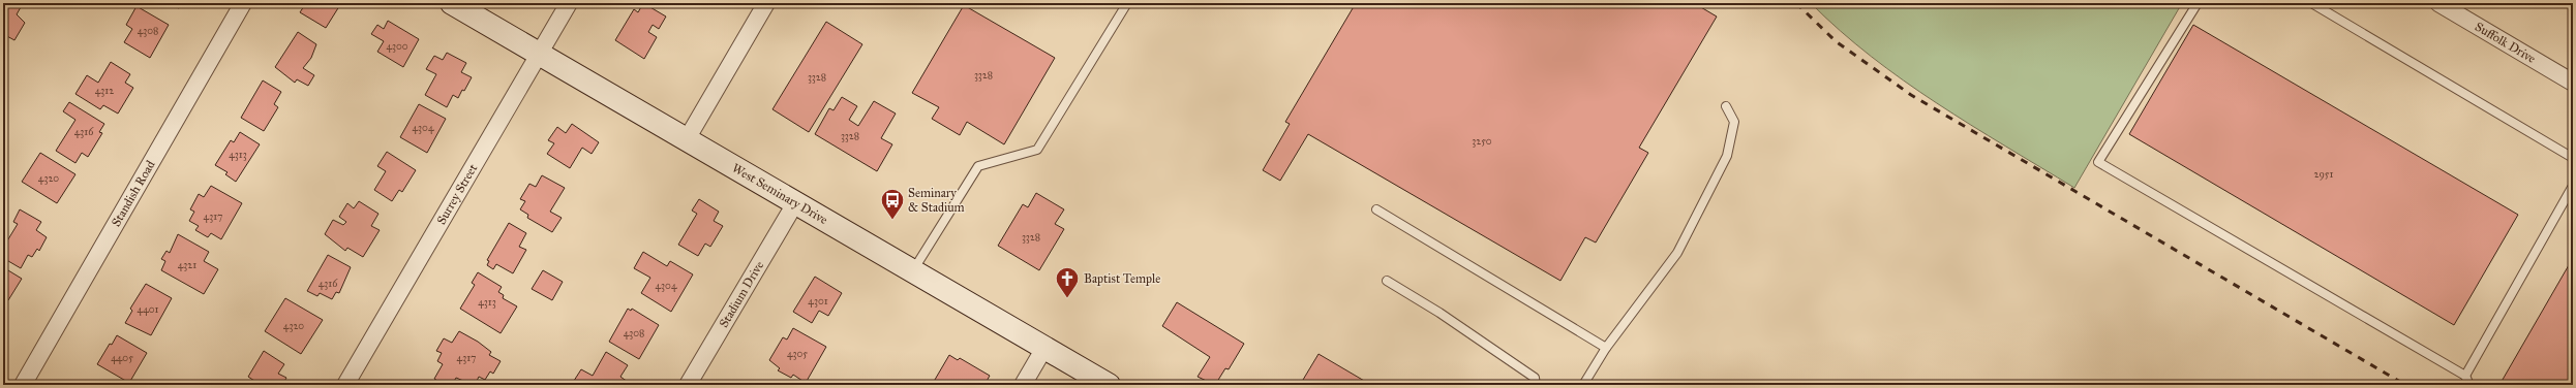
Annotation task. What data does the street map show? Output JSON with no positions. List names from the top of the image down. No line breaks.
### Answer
{"streets":{"main road":["West Seminary Drive"],"street":["Suffolk Drive","Standish Road","Surrey Street","Stadium Drive"]},"crossings":[["Surrey Street","West Seminary Drive"],["West Seminary Drive","Stadium Drive"]],"places":{"bus stop":["Seminary & Stadium"],"church":["Baptist Temple"]},"house_numbers":["4308","4300","3328","3328","4312","4304","4316","3328","3250","4313","2951","4320","4317","3328","4321","4316","4304","4301","4313","4401","4320","4308","4305","4405","4317"]}
